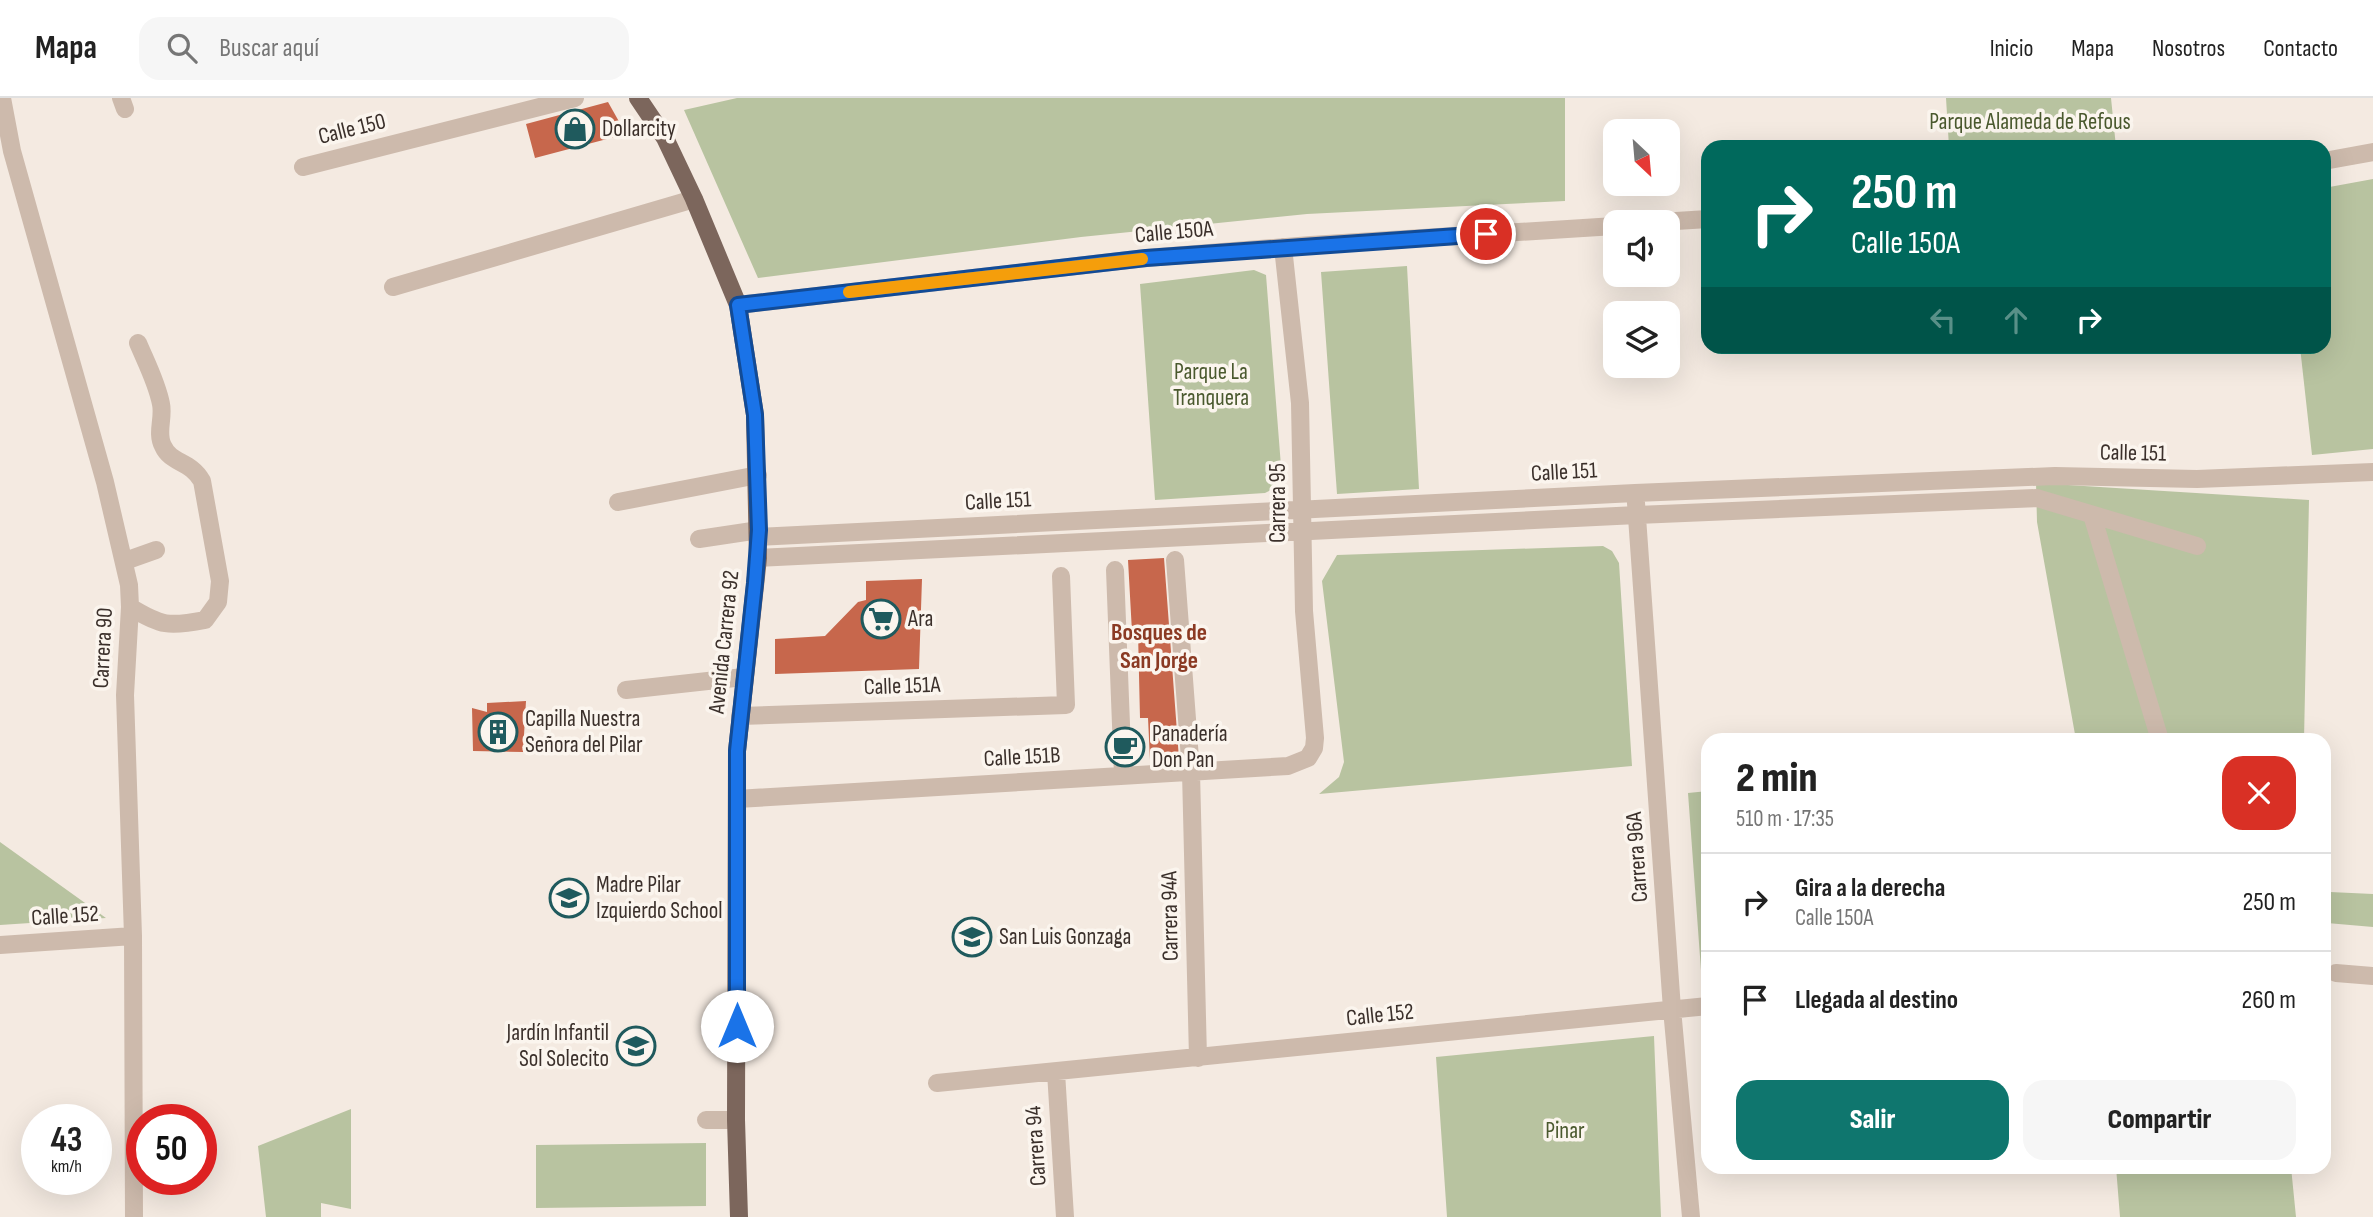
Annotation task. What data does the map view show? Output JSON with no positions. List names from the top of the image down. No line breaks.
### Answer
{"streets":{"main road":["Avenida Carrera 92"],"street":["Calle 150","Calle 150A","Calle 151","Carrera 95","Carrera 90","Calle 151A","Calle 151B","Carrera 96A","Calle 152","Carrera 94A","Carrera 94"]},"crossings":[["Calle 150A","Carrera 95"],["Calle 150A","Avenida Carrera 92"],["Calle 151","Carrera 95"],["Calle 151","Avenida Carrera 92"],["Calle 151","Carrera 96A"],["Carrera 95","Calle 151B"],["Avenida Carrera 92","Calle 151A"],["Avenida Carrera 92","Calle 151B"],["Carrera 90","Calle 152"],["Calle 151B","Carrera 94A"],["Carrera 96A","Calle 152"],["Calle 152","Carrera 94A"],["Calle 152","Carrera 94"]],"districts":["Bosques de San Jorge"],"parks":["Parque Alameda de Refous","Parque La Tranquera","Pinar"],"places":{"shop":["Dollarcity"],"supermarket":["Ara"],"building":["Capilla Nuestra Señora del Pilar"],"cafe":["Panadería Don Pan"],"school or university":["Madre Pilar Izquierdo School","San Luis Gonzaga","Jardín Infantil Sol Solecito"]},"north":"bottom right","page":{"header":"Mapa","search":"Buscar aquí","nav":["Inicio","Mapa","Nosotros","Contacto"],"turn":["250 m","Calle 150A"],"heading":["2 min","510 m · 17:35"],"list":[{"name":"Gira a la derecha","note":"Calle 150A","value":"250 m"},{"name":"Llegada al destino","value":"260 m"}],"buttons":["Salir","Compartir"],"speed":"43 km/h","limit":"50"}}
